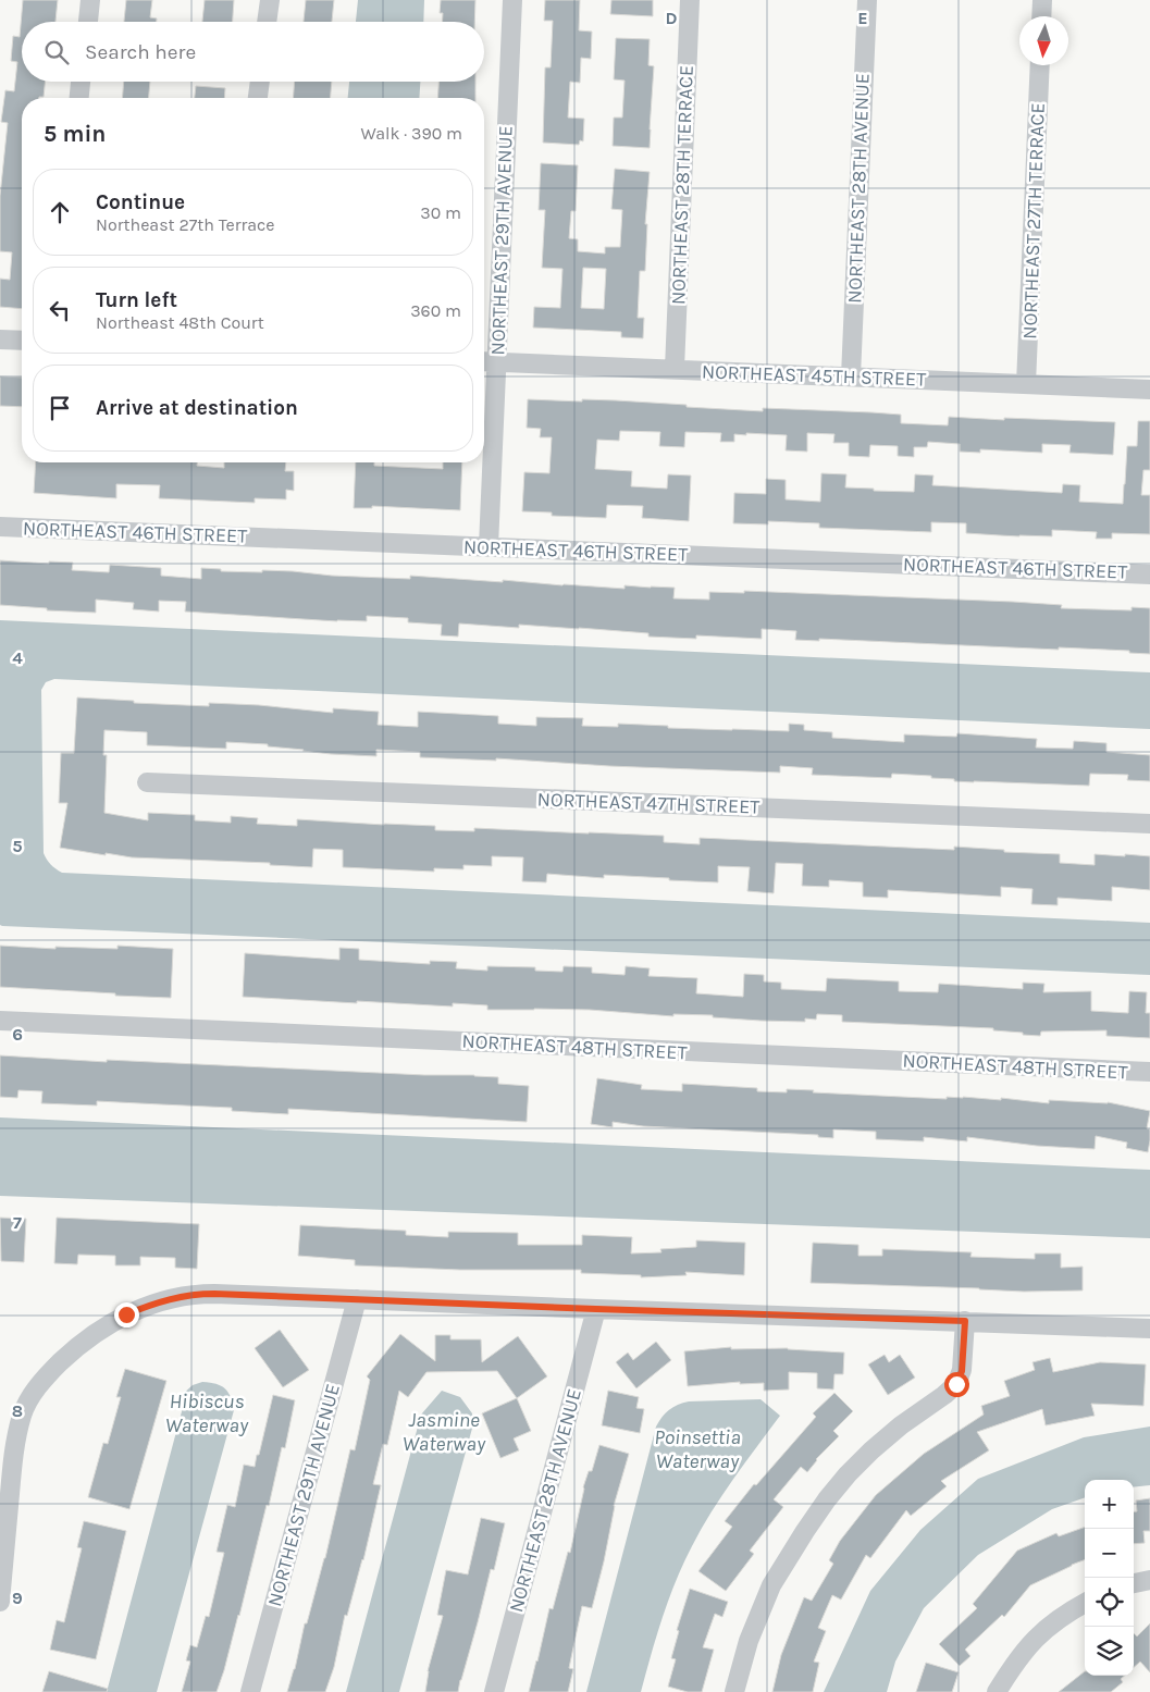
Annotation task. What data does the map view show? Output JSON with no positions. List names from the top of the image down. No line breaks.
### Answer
{"streets":{"street":["NORTHEAST 28TH TERRACE","NORTHEAST 28TH AVENUE","NORTHEAST 27TH TERRACE","NORTHEAST 29TH AVENUE","NORTHEAST 45TH STREET","NORTHEAST 46TH STREET","NORTHEAST 47TH STREET","NORTHEAST 48TH STREET"]},"crossings":[["NORTHEAST 28TH TERRACE","NORTHEAST 45TH STREET"],["NORTHEAST 28TH AVENUE","NORTHEAST 45TH STREET"],["NORTHEAST 27TH TERRACE","NORTHEAST 45TH STREET"],["NORTHEAST 29TH AVENUE","NORTHEAST 45TH STREET"],["NORTHEAST 29TH AVENUE","NORTHEAST 46TH STREET"]],"water":["Hibiscus Waterway","Jasmine Waterway","Poinsettia Waterway"],"north":"bottom","page":{"search":"Search here","heading":["5 min","Walk · 390 m"],"list":[["Continue","Northeast 27th Terrace","30 m"],["Turn left","Northeast 48th Court","360 m"],"Arrive at destination"],"map_buttons":["+","−"]},"grid":{"columns":["D","E"],"rows":["4","5","6","7","8","9"]}}
